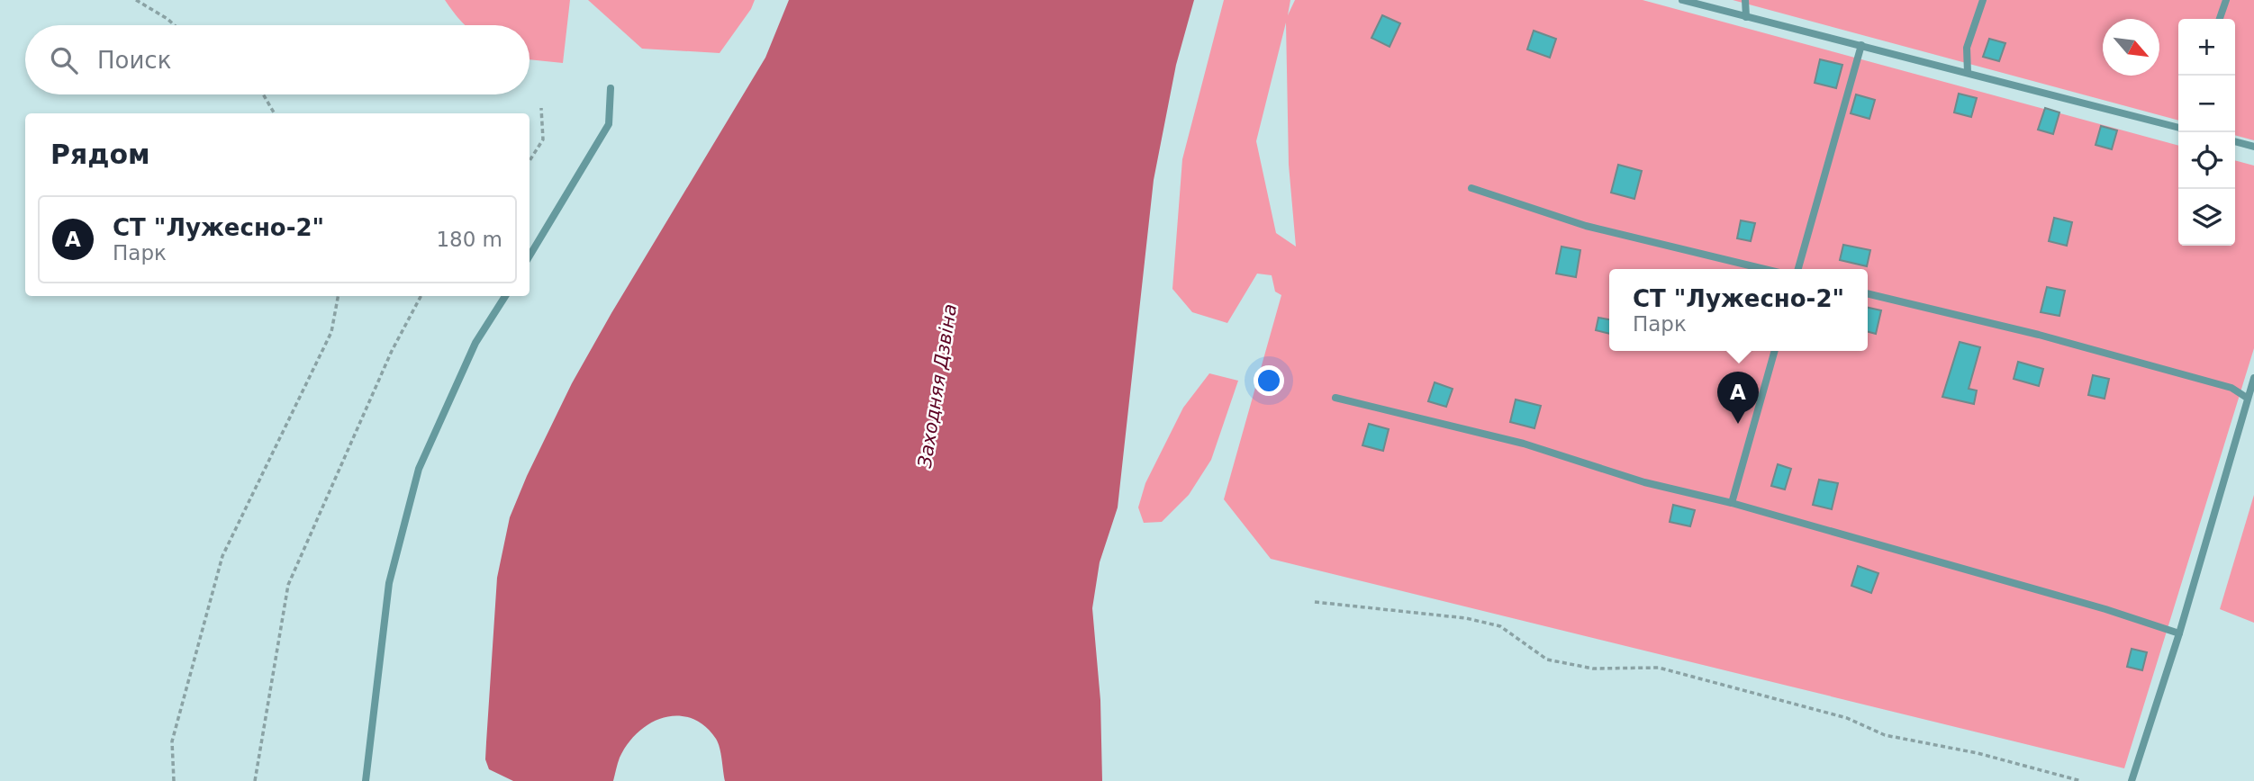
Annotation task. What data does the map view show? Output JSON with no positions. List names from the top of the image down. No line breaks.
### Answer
{"water":["Заходняя Дзвіна"],"north":"bottom right","page":{"map_buttons":["+","−"],"search":"Поиск","heading":"Рядом","list":[{"mark":"A","name":"СТ \"Лужесно-2\"","note":"Парк","value":"180 m"}],"popup":["СТ \"Лужесно-2\"","Парк"],"pins":"A"}}
